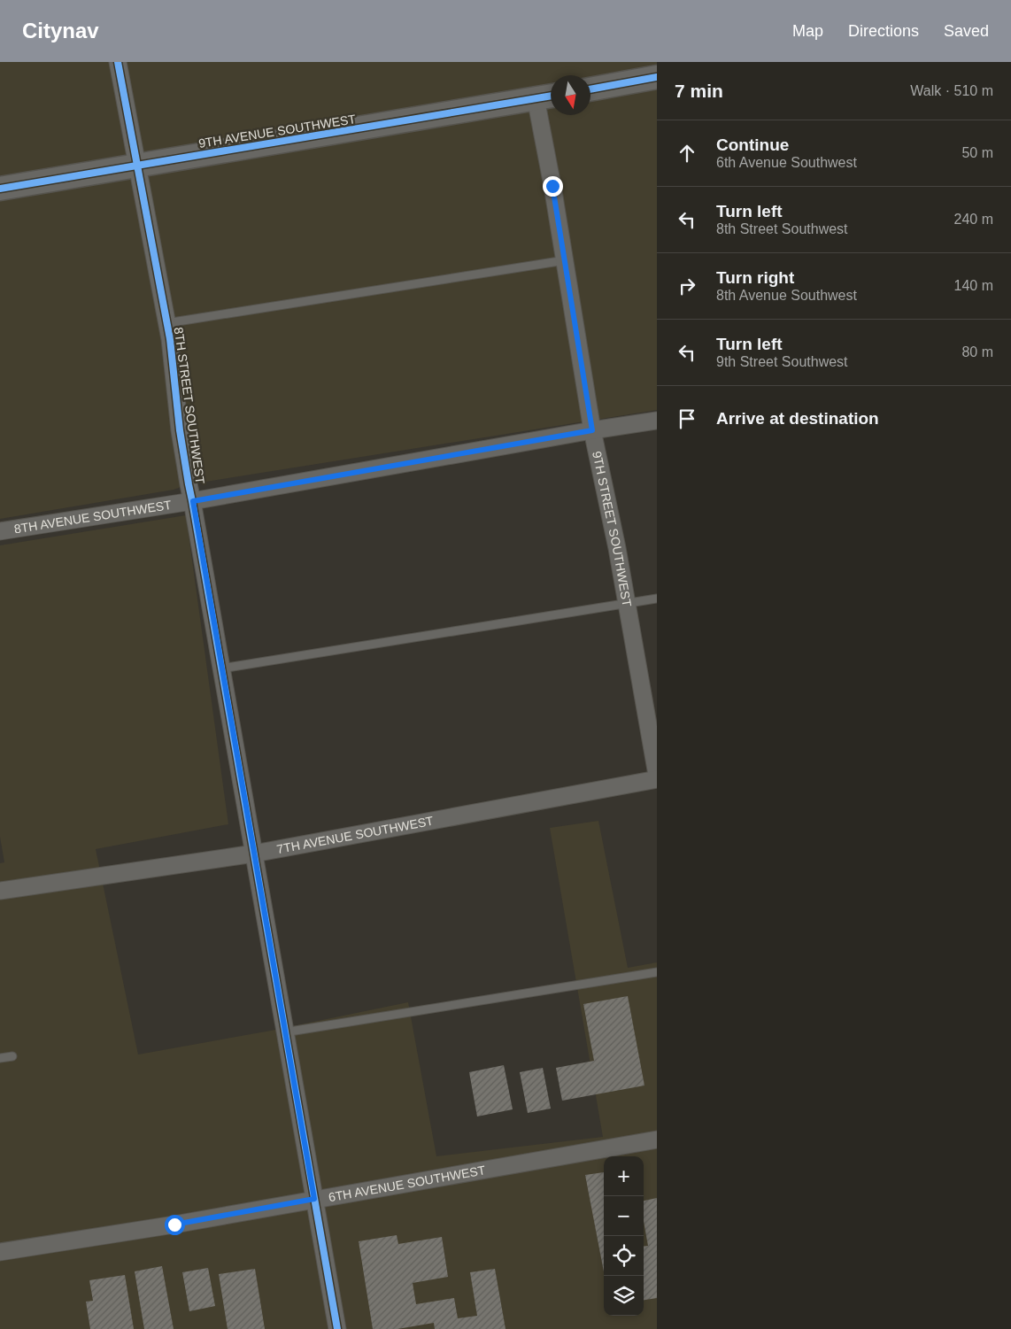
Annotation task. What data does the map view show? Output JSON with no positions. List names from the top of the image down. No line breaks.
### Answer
{"streets":{"street":["9TH AVENUE SOUTHWEST","8TH STREET SOUTHWEST","8TH AVENUE SOUTHWEST","9TH STREET SOUTHWEST","7TH AVENUE SOUTHWEST","6TH AVENUE SOUTHWEST"]},"crossings":[["9TH AVENUE SOUTHWEST","8TH STREET SOUTHWEST"],["9TH AVENUE SOUTHWEST","9TH STREET SOUTHWEST"],["8TH STREET SOUTHWEST","8TH AVENUE SOUTHWEST"],["8TH STREET SOUTHWEST","7TH AVENUE SOUTHWEST"],["8TH STREET SOUTHWEST","6TH AVENUE SOUTHWEST"],["8TH AVENUE SOUTHWEST","9TH STREET SOUTHWEST"]],"north":"bottom","page":{"header":"Citynav","nav":["Map","Directions","Saved"],"heading":["7 min","Walk · 510 m"],"list":[["Continue","6th Avenue Southwest","50 m"],["Turn left","8th Street Southwest","240 m"],["Turn right","8th Avenue Southwest","140 m"],["Turn left","9th Street Southwest","80 m"],"Arrive at destination"],"map_buttons":["+","−"]}}
